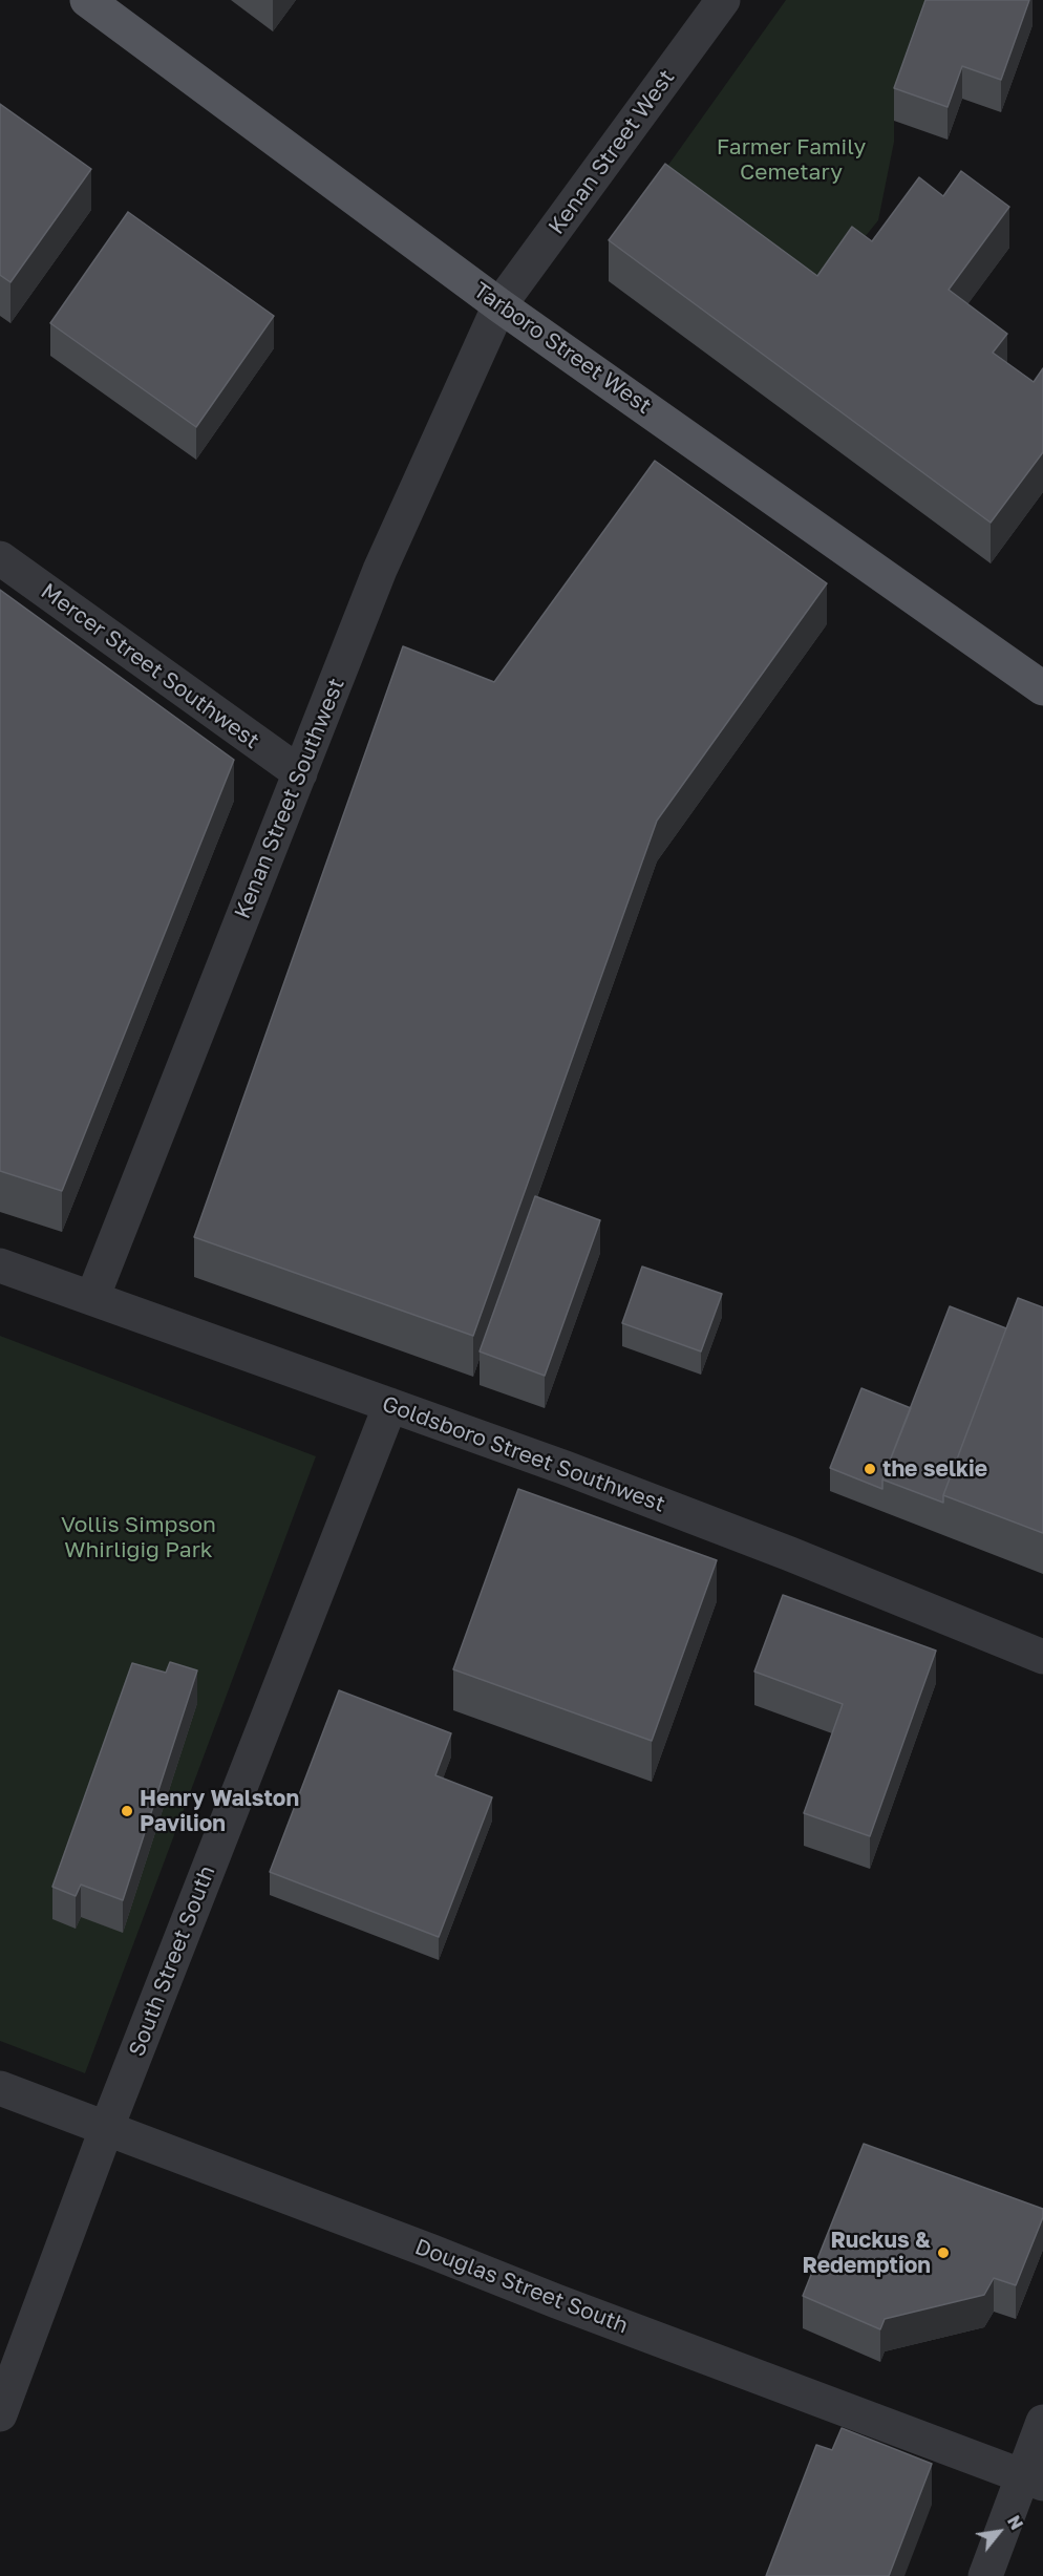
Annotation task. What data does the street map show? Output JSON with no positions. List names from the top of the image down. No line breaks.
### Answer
{"streets":{"main road":["Tarboro Street West"],"street":["Kenan Street West","Mercer Street Southwest","Kenan Street Southwest","Goldsboro Street Southwest","South Street South","Douglas Street South"]},"crossings":[["Kenan Street West","Tarboro Street West"],["Kenan Street West","Kenan Street Southwest"],["Tarboro Street West","Kenan Street Southwest"],["Mercer Street Southwest","Kenan Street Southwest"],["Kenan Street Southwest","Goldsboro Street Southwest"],["Goldsboro Street Southwest","South Street South"],["South Street South","Douglas Street South"]],"parks":["Farmer Family Cemetary","Vollis Simpson Whirligig Park"],"places":["the selkie","Henry Walston Pavilion","Ruckus & Redemption"],"north":"top right"}
